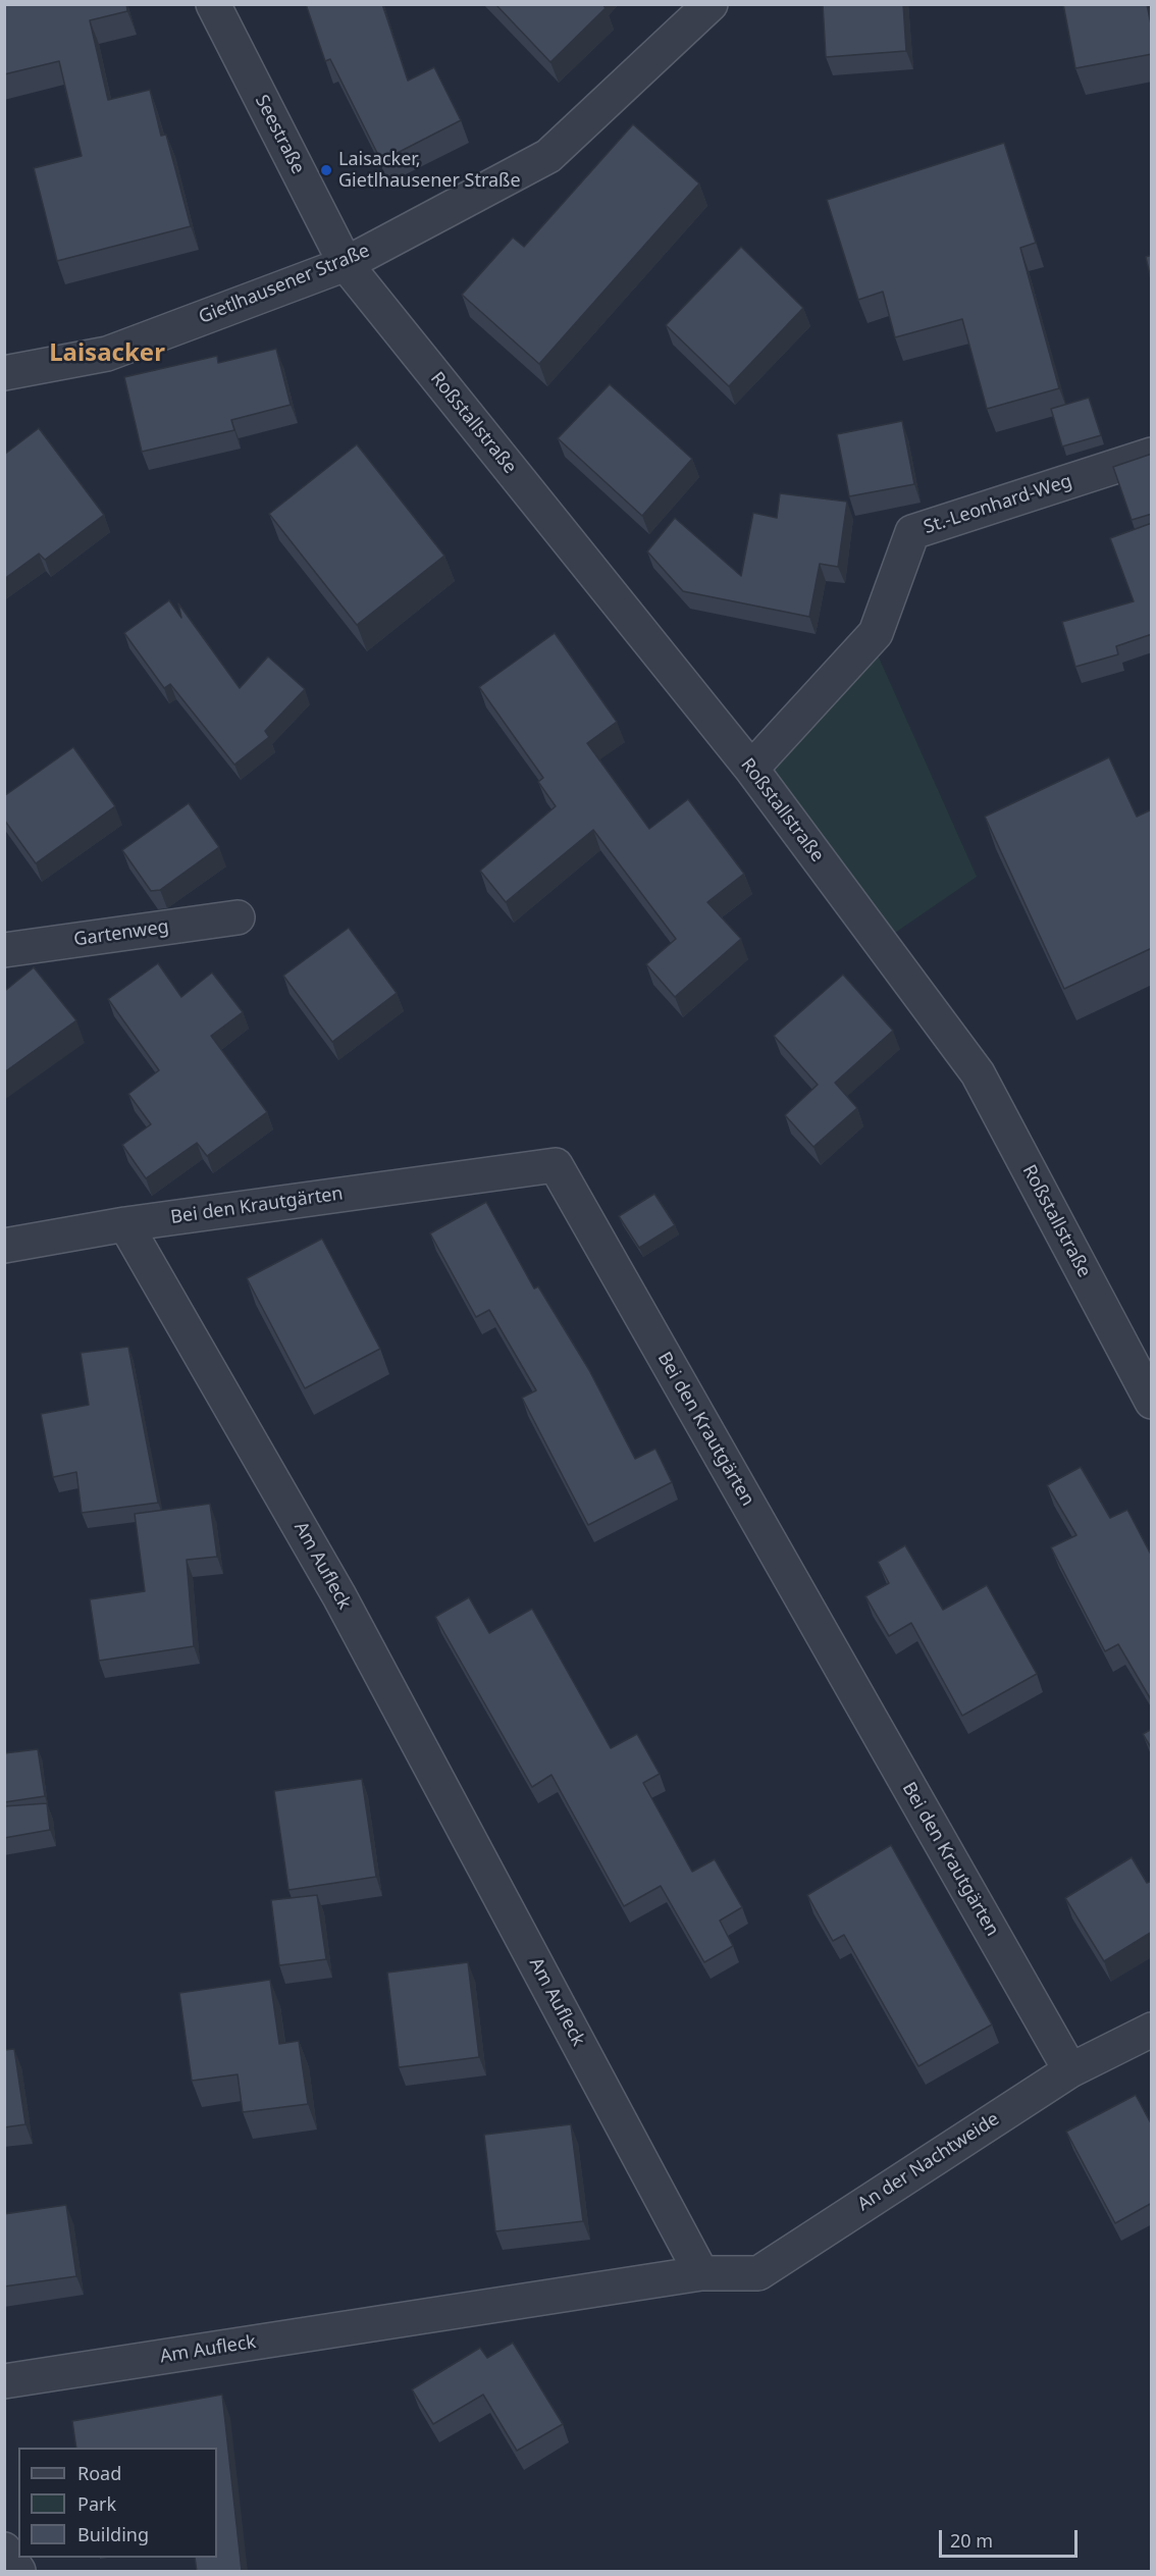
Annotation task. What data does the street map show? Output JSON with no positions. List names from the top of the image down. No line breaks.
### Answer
{"streets":{"street":["Seestraße","Gietlhausener Straße","Roßstallstraße","St.-Leonhard-Weg","Gartenweg","Bei den Krautgärten","Am Aufleck","An der Nachtweide"]},"crossings":[["Seestraße","Gietlhausener Straße"],["Seestraße","Roßstallstraße"],["Gietlhausener Straße","Roßstallstraße"],["Roßstallstraße","St.-Leonhard-Weg"],["Bei den Krautgärten","Am Aufleck"],["Bei den Krautgärten","An der Nachtweide"],["Am Aufleck","An der Nachtweide"]],"districts":["Laisacker"],"places":["Laisacker, Gietlhausener Straße"],"legend":["Road","Park","Building"],"scale_bar":"20 m"}
